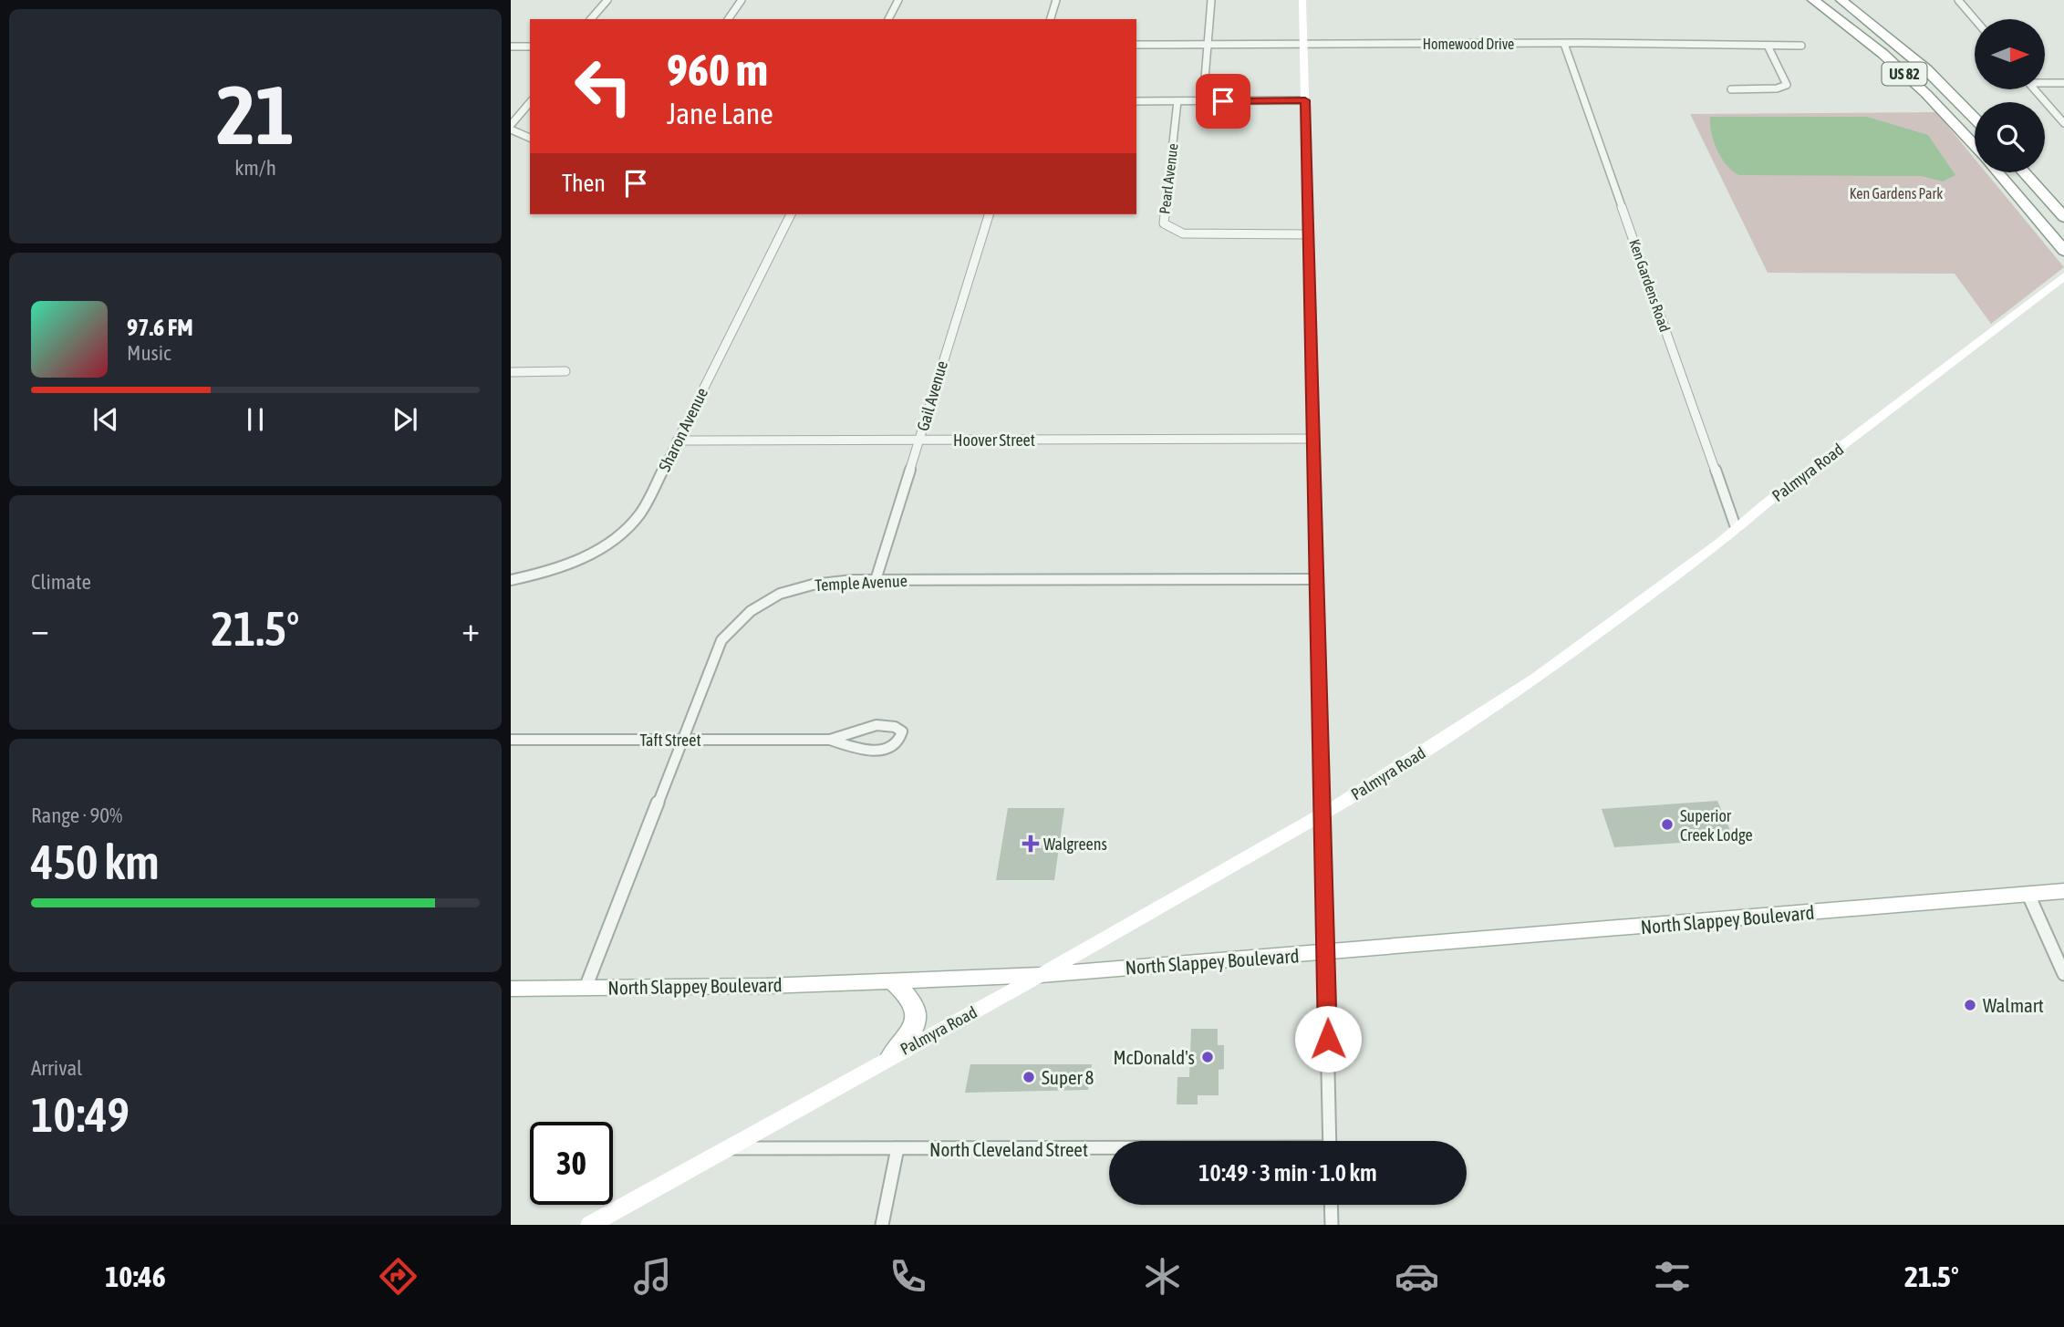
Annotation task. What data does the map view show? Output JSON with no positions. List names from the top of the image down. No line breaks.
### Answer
{"streets":{"highway":["US 82"],"main road":["North Slappey Boulevard"],"street":["Homewood Drive","Pearl Avenue","Ken Gardens Road","Gail Avenue","Sharon Avenue","Hoover Street","Palmyra Road","Temple Avenue","Taft Street","North Cleveland Street"]},"crossings":[["Homewood Drive","Ken Gardens Road"],["Ken Gardens Road","Palmyra Road"],["Gail Avenue","Hoover Street"],["Gail Avenue","Temple Avenue"],["Sharon Avenue","Hoover Street"],["Palmyra Road","North Slappey Boulevard"],["Palmyra Road","North Cleveland Street"],["Temple Avenue","Taft Street"],["Temple Avenue","North Slappey Boulevard"]],"parks":["Ken Gardens Park"],"places":{"other":["Superior Creek Lodge","Walmart","McDonald's","Super 8"],"health":["Walgreens"]},"north":"right","page":{"tile":[["21","km/h"],"Climate",["Range · 90%","450 km"],["Arrival","10:49"]],"turn":["960 m","Jane Lane"],"then":"Then","song":["97.6 FM","Music"],"heat":["−","21.5°","+"],"limit":"30","trip":"10:49 · 3 min · 1.0 km","tabs":["10:46","21.5°"]}}
